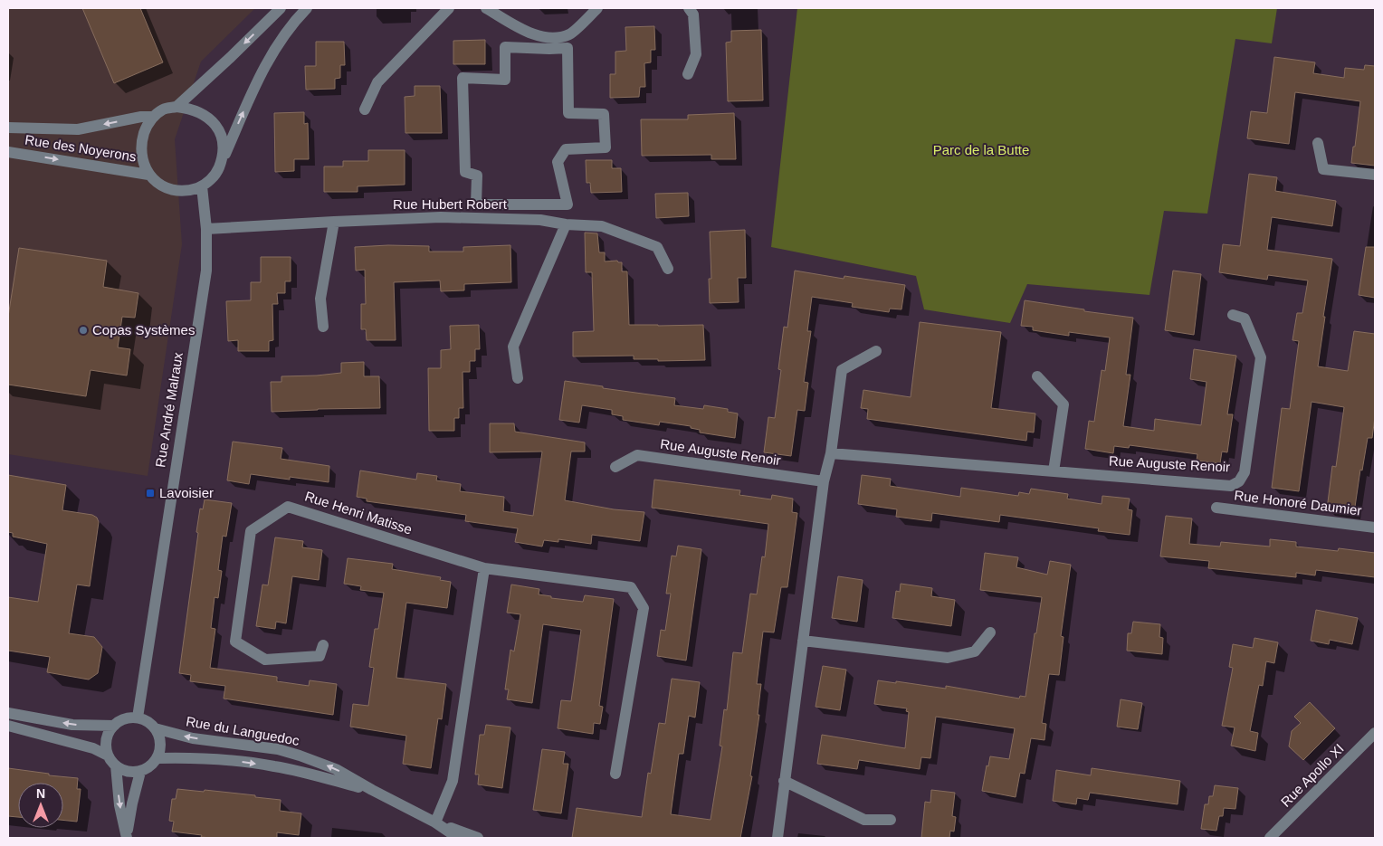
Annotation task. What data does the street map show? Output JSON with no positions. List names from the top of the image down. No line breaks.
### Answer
{"streets":{"street":["Rue des Noyerons","Rue Hubert Robert","Rue André Malraux","Rue Auguste Renoir","Rue Honoré Daumier","Rue Henri Matisse","Rue du Languedoc","Rue Apollo XI"]},"crossings":[["Rue des Noyerons","Rue André Malraux"],["Rue Hubert Robert","Rue André Malraux"],["Rue André Malraux","Rue du Languedoc"]],"parks":["Parc de la Butte"],"places":{"other":["Copas Systèmes"],"transit":["Lavoisier"]},"north":"top"}
